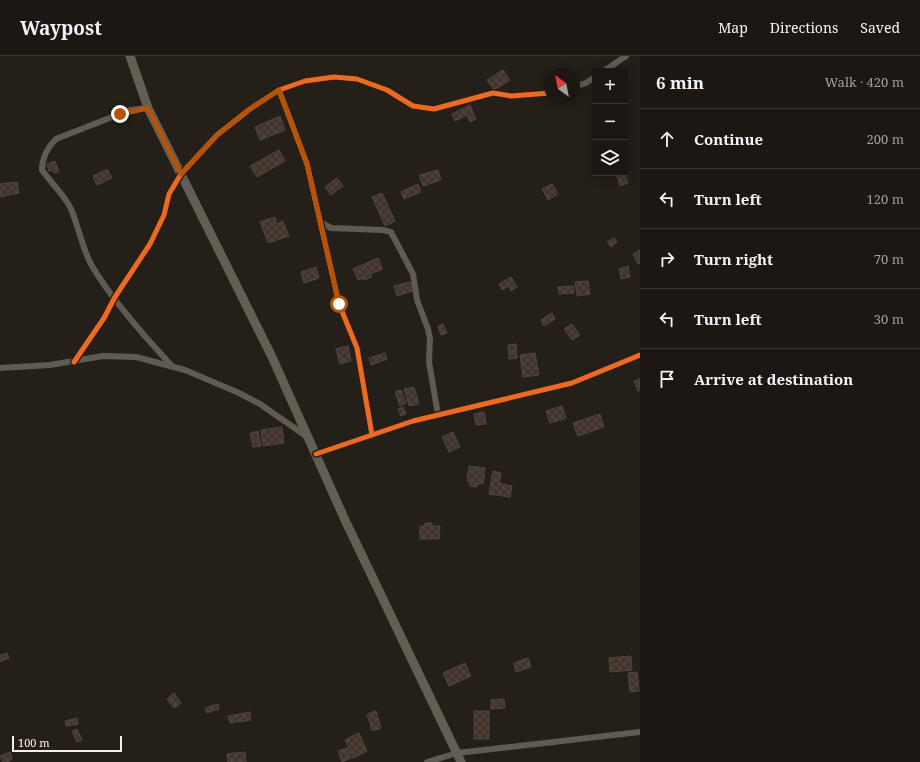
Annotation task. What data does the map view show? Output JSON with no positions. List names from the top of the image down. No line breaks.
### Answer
{"scale_bar":"100 m","north":"top left","page":{"header":"Waypost","nav":["Map","Directions","Saved"],"heading":["6 min","Walk · 420 m"],"map_buttons":["+","−"],"list":[["Continue","200 m"],["Turn left","120 m"],["Turn right","70 m"],["Turn left","30 m"],"Arrive at destination"],"scale":"100 m"}}
